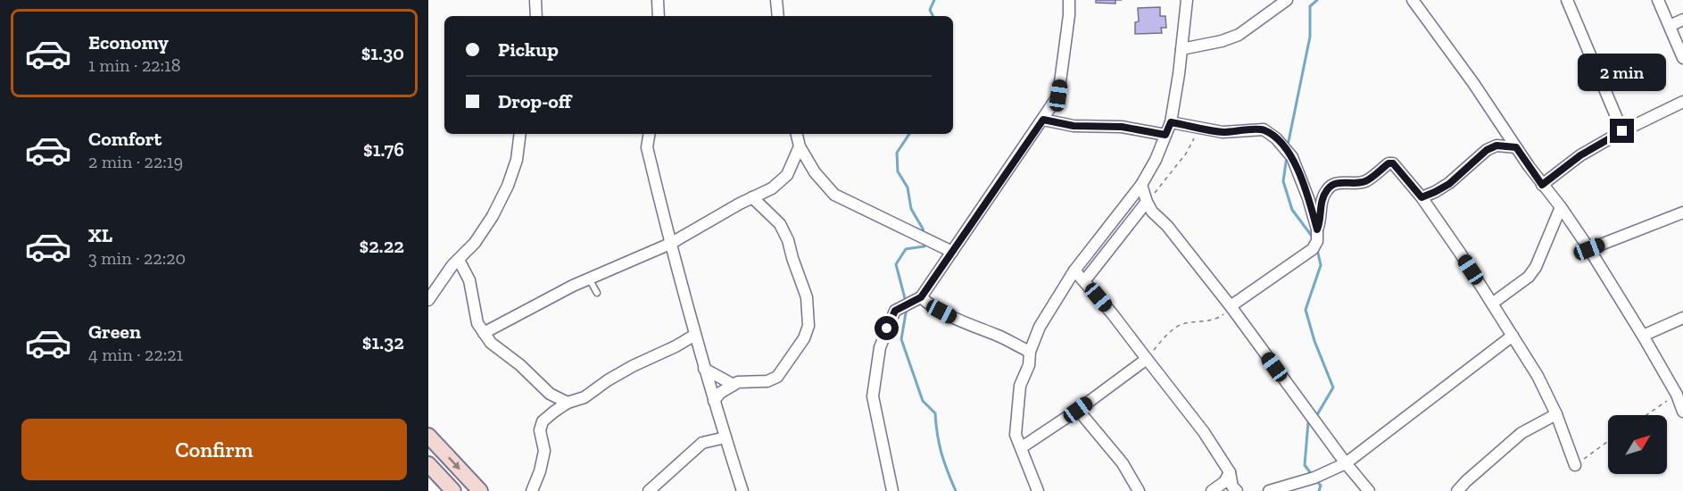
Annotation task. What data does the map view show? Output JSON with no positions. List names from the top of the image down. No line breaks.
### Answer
{"north":"top right","page":{"list":[{"name":"Economy","note":"1 min · 22:18","value":"$1.30"},{"name":"Comfort","note":"2 min · 22:19","value":"$1.76"},{"name":"XL","note":"3 min · 22:20","value":"$2.22"},{"name":"Green","note":"4 min · 22:21","value":"$1.32"}],"banner":["Pickup","Drop-off"],"bubble":"2 min","buttons":"Confirm"}}
